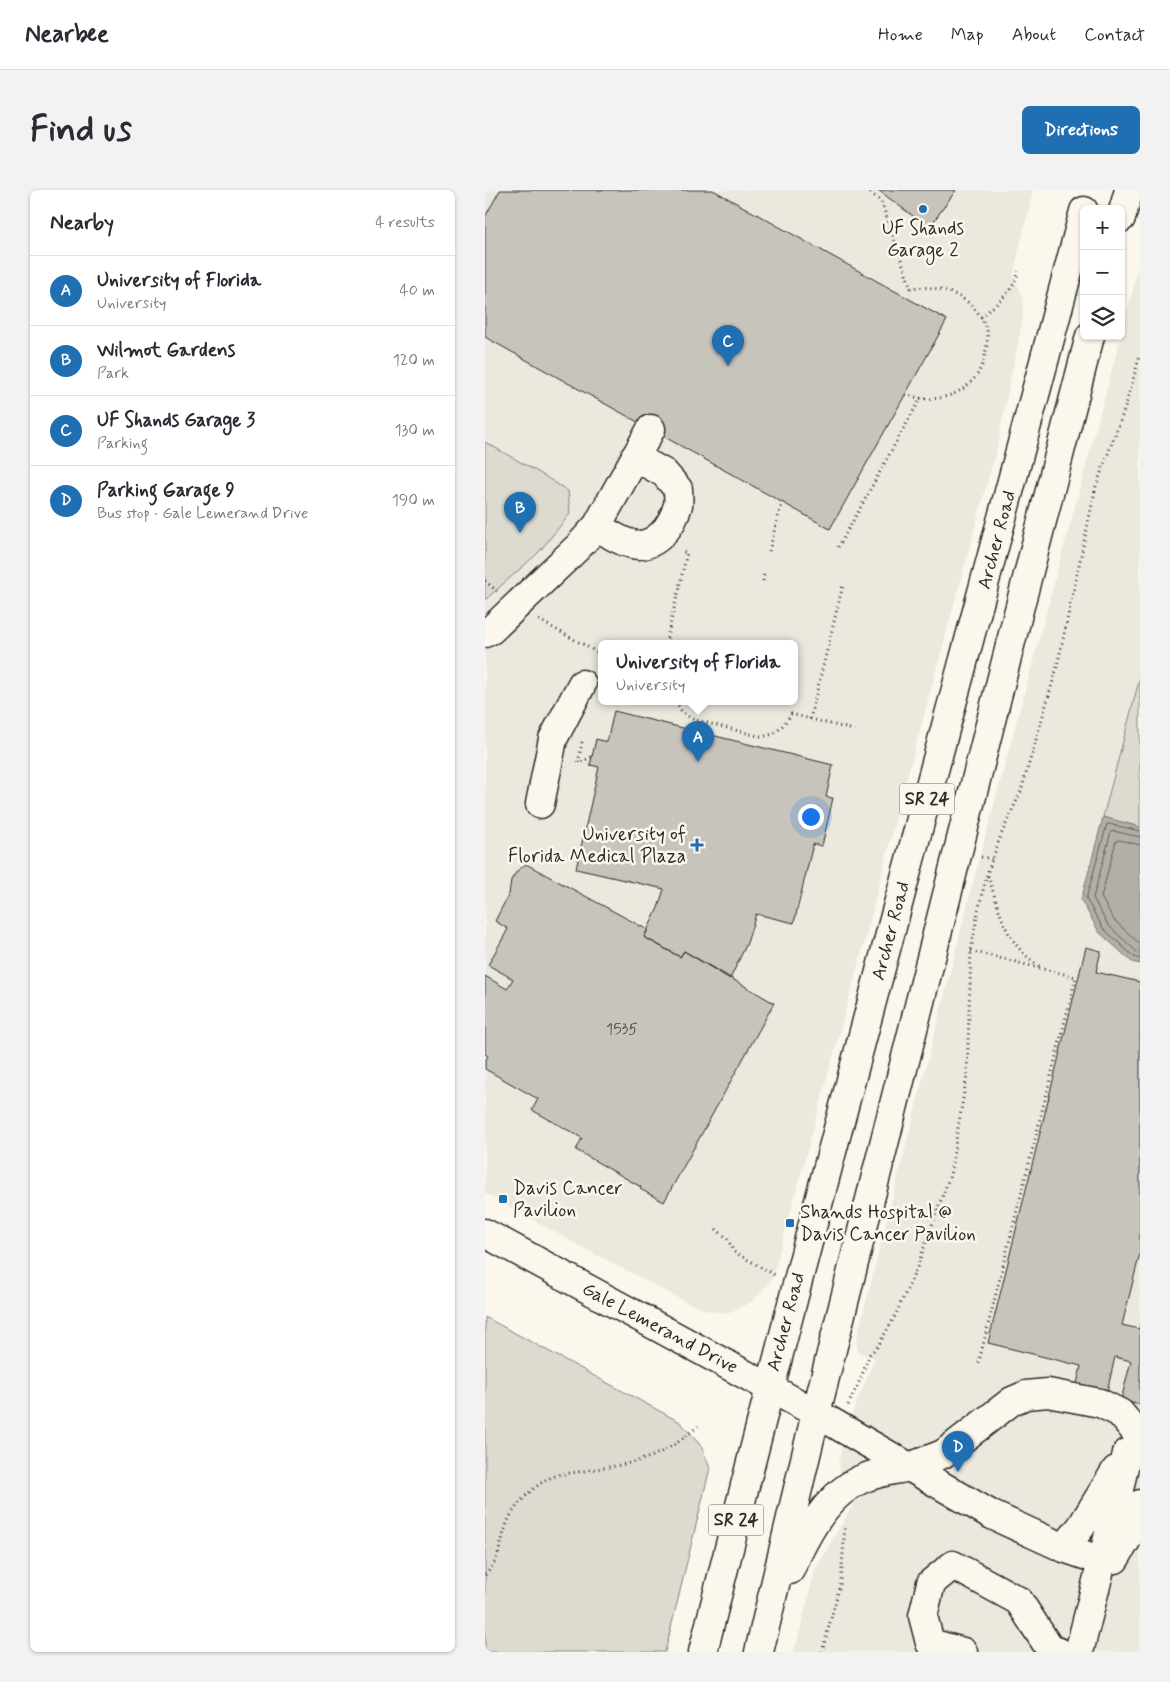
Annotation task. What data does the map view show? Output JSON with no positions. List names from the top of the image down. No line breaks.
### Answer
{"streets":{"main road":["Archer Road","SR 24","Gale Lemerand Drive"]},"crossings":[["Archer Road","Gale Lemerand Drive"]],"places":{"other":["UF Shands Garage 2"],"health":["University of Florida Medical Plaza"],"transit":["Davis Cancer Pavilion","Shands Hospital @ Davis Cancer Pavilion"]},"house_numbers":["1535"],"page":{"header":"Nearbee","nav":["Home","Map","About","Contact"],"buttons":"Directions","title":"Find us","heading":["Nearby","4 results"],"map_buttons":["+","−"],"list":[{"mark":"A","name":"University of Florida","note":"University","value":"40 m"},{"mark":"B","name":"Wilmot Gardens","note":"Park","value":"120 m"},{"mark":"C","name":"UF Shands Garage 3","note":"Parking","value":"130 m"},{"mark":"D","name":"Parking Garage 9","note":"Bus stop · Gale Lemerand Drive","value":"190 m"}],"pins":["C","B","A","D"],"popup":["University of Florida","University"]}}
